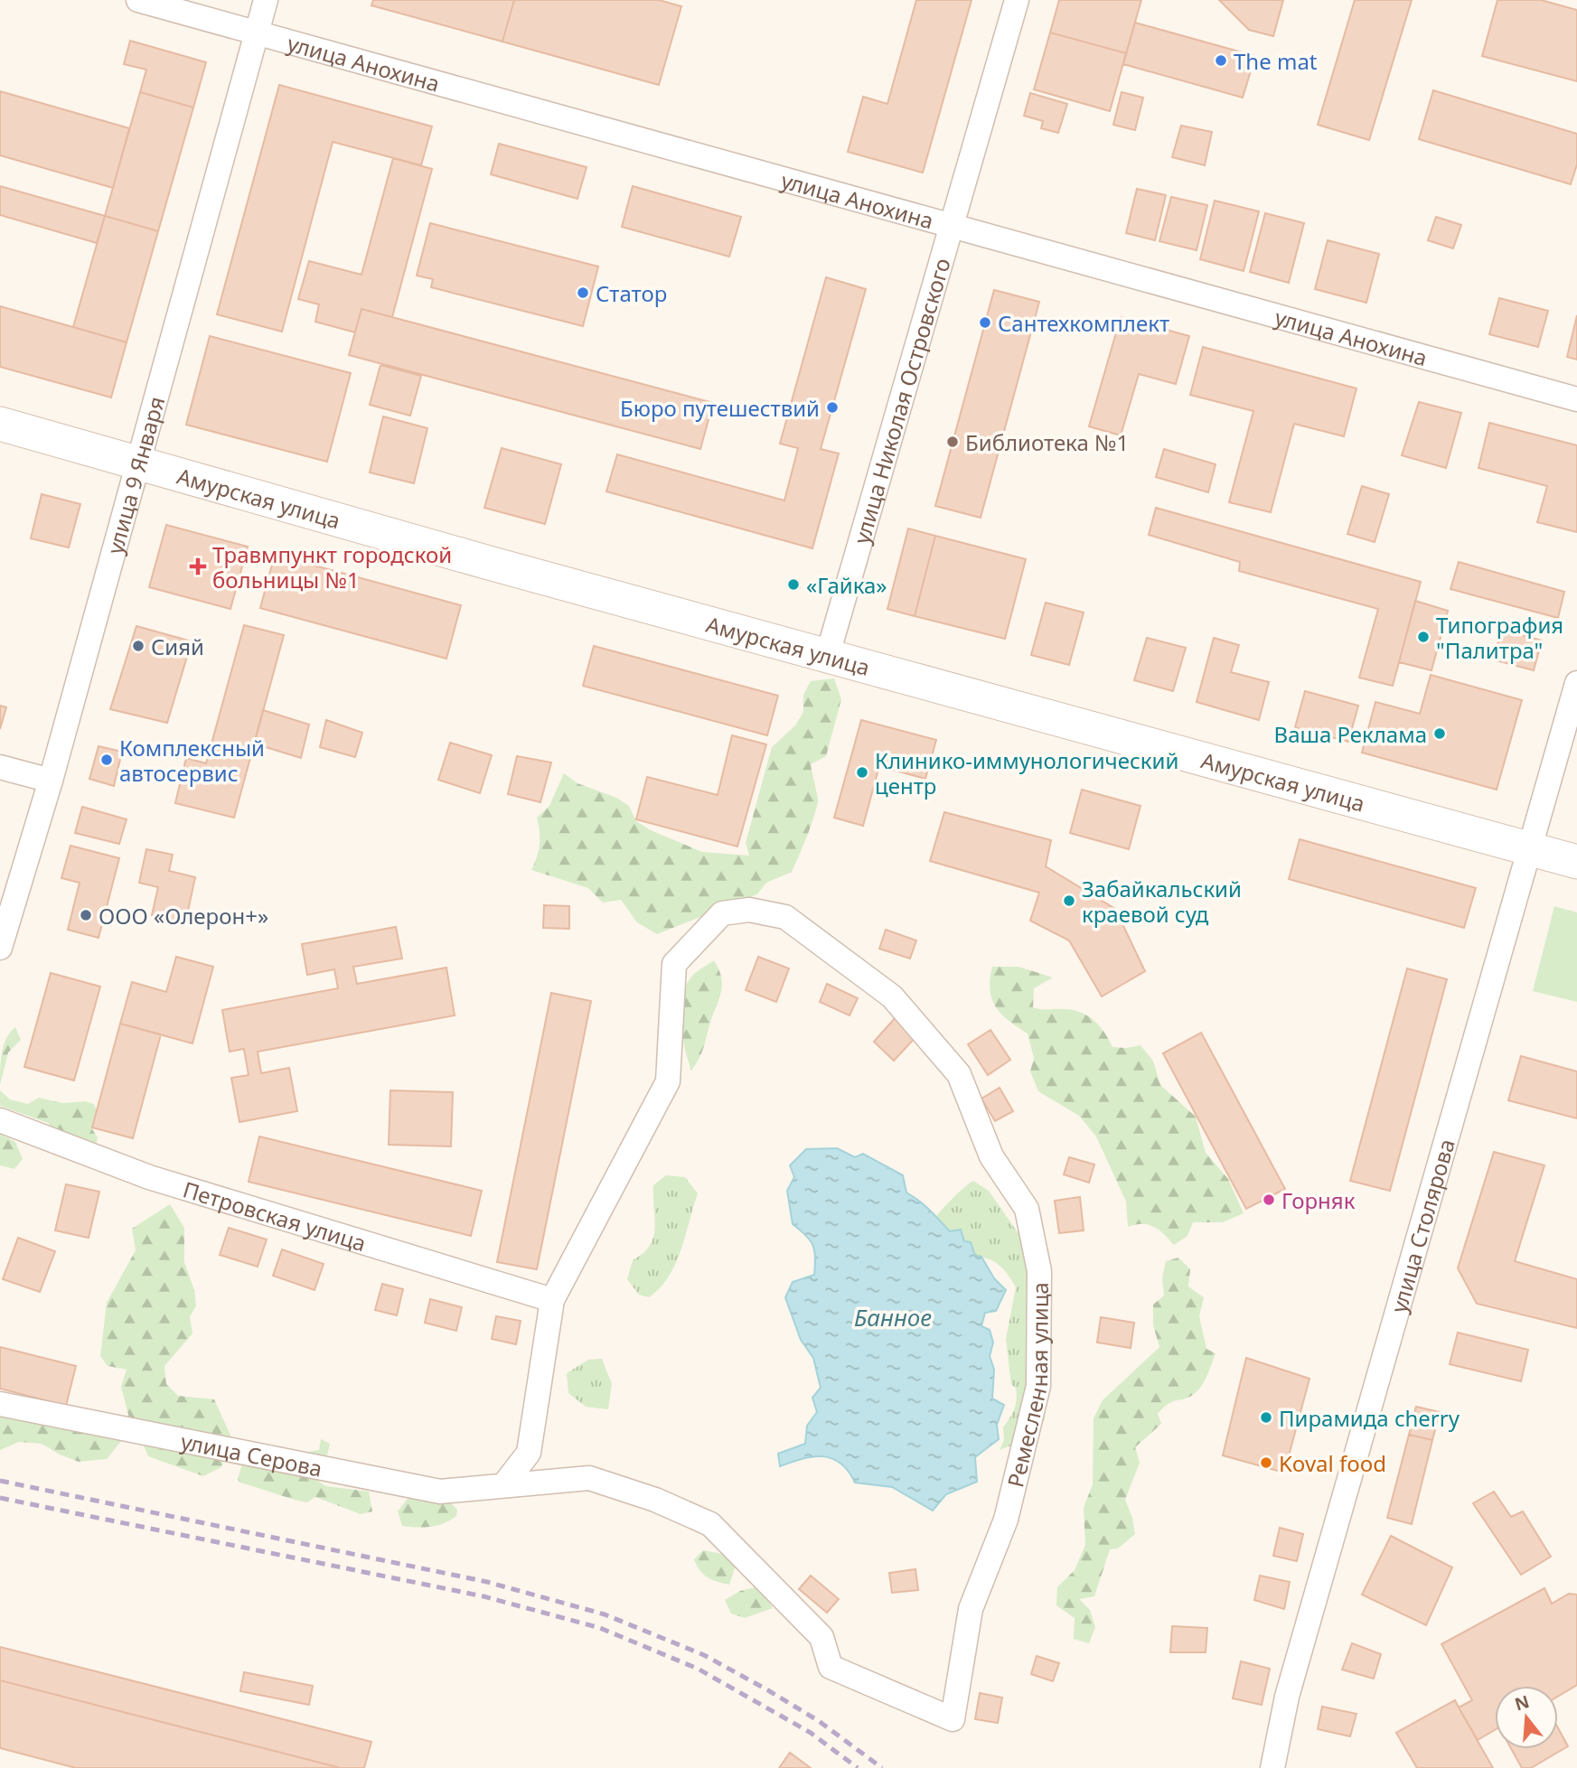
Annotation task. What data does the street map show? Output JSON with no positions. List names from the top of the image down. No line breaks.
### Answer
{"streets":{"main road":["Амурская улица"],"street":["улица Анохина","улица Николая Островского","улица 9 Января","Петровская улица","улица Столярова","Ремесленная улица","улица Серова"]},"crossings":[["улица Анохина","улица Николая Островского"],["улица Анохина","улица 9 Января"],["улица Николая Островского","Амурская улица"],["улица 9 Января","Амурская улица"],["Амурская улица","улица Столярова"],["Петровская улица","Ремесленная улица"],["Ремесленная улица","улица Серова"]],"water":["Банное"],"places":{"other":["The mat","Статор","Сантехкомплект","Бюро путешествий","Библиотека №1","«Гайка»","Типография \"Палитра\"","Сияй","Ваша Реклама","Комплексный автосервис","Клинико-иммунологический центр","Забайкальский краевой суд","ООО «Олерон+»","Горняк","Пирамида cherry","Koval food"],"health":["Травмпункт городской больницы №1"]},"north":"top"}
